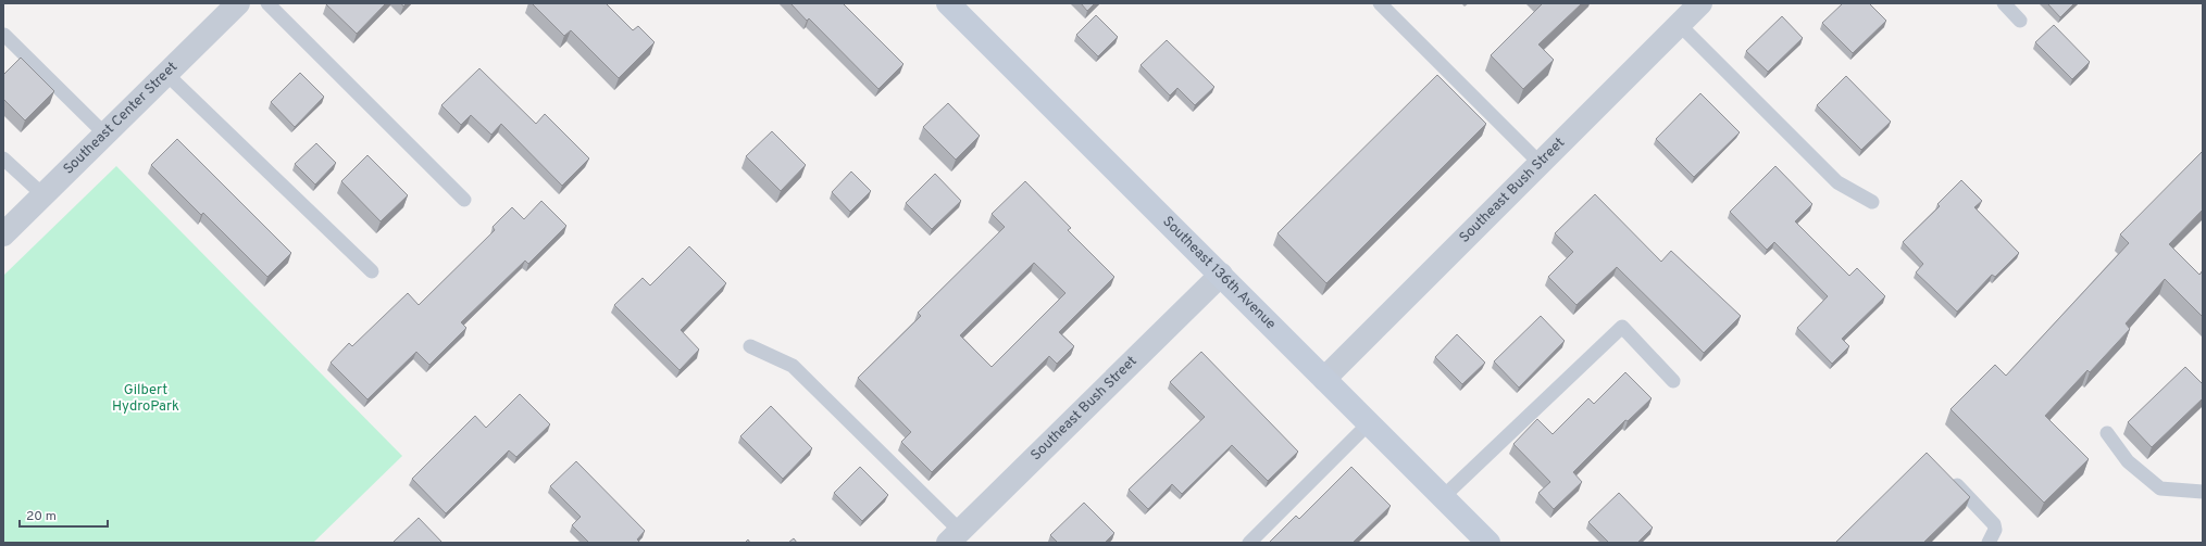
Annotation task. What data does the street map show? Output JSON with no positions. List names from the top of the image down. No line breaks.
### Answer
{"streets":{"street":["Southeast Center Street","Southeast Bush Street","Southeast 136th Avenue"]},"crossings":[["Southeast Bush Street","Southeast 136th Avenue"]],"parks":["Gilbert HydroPark"],"scale_bar":"20 m"}
